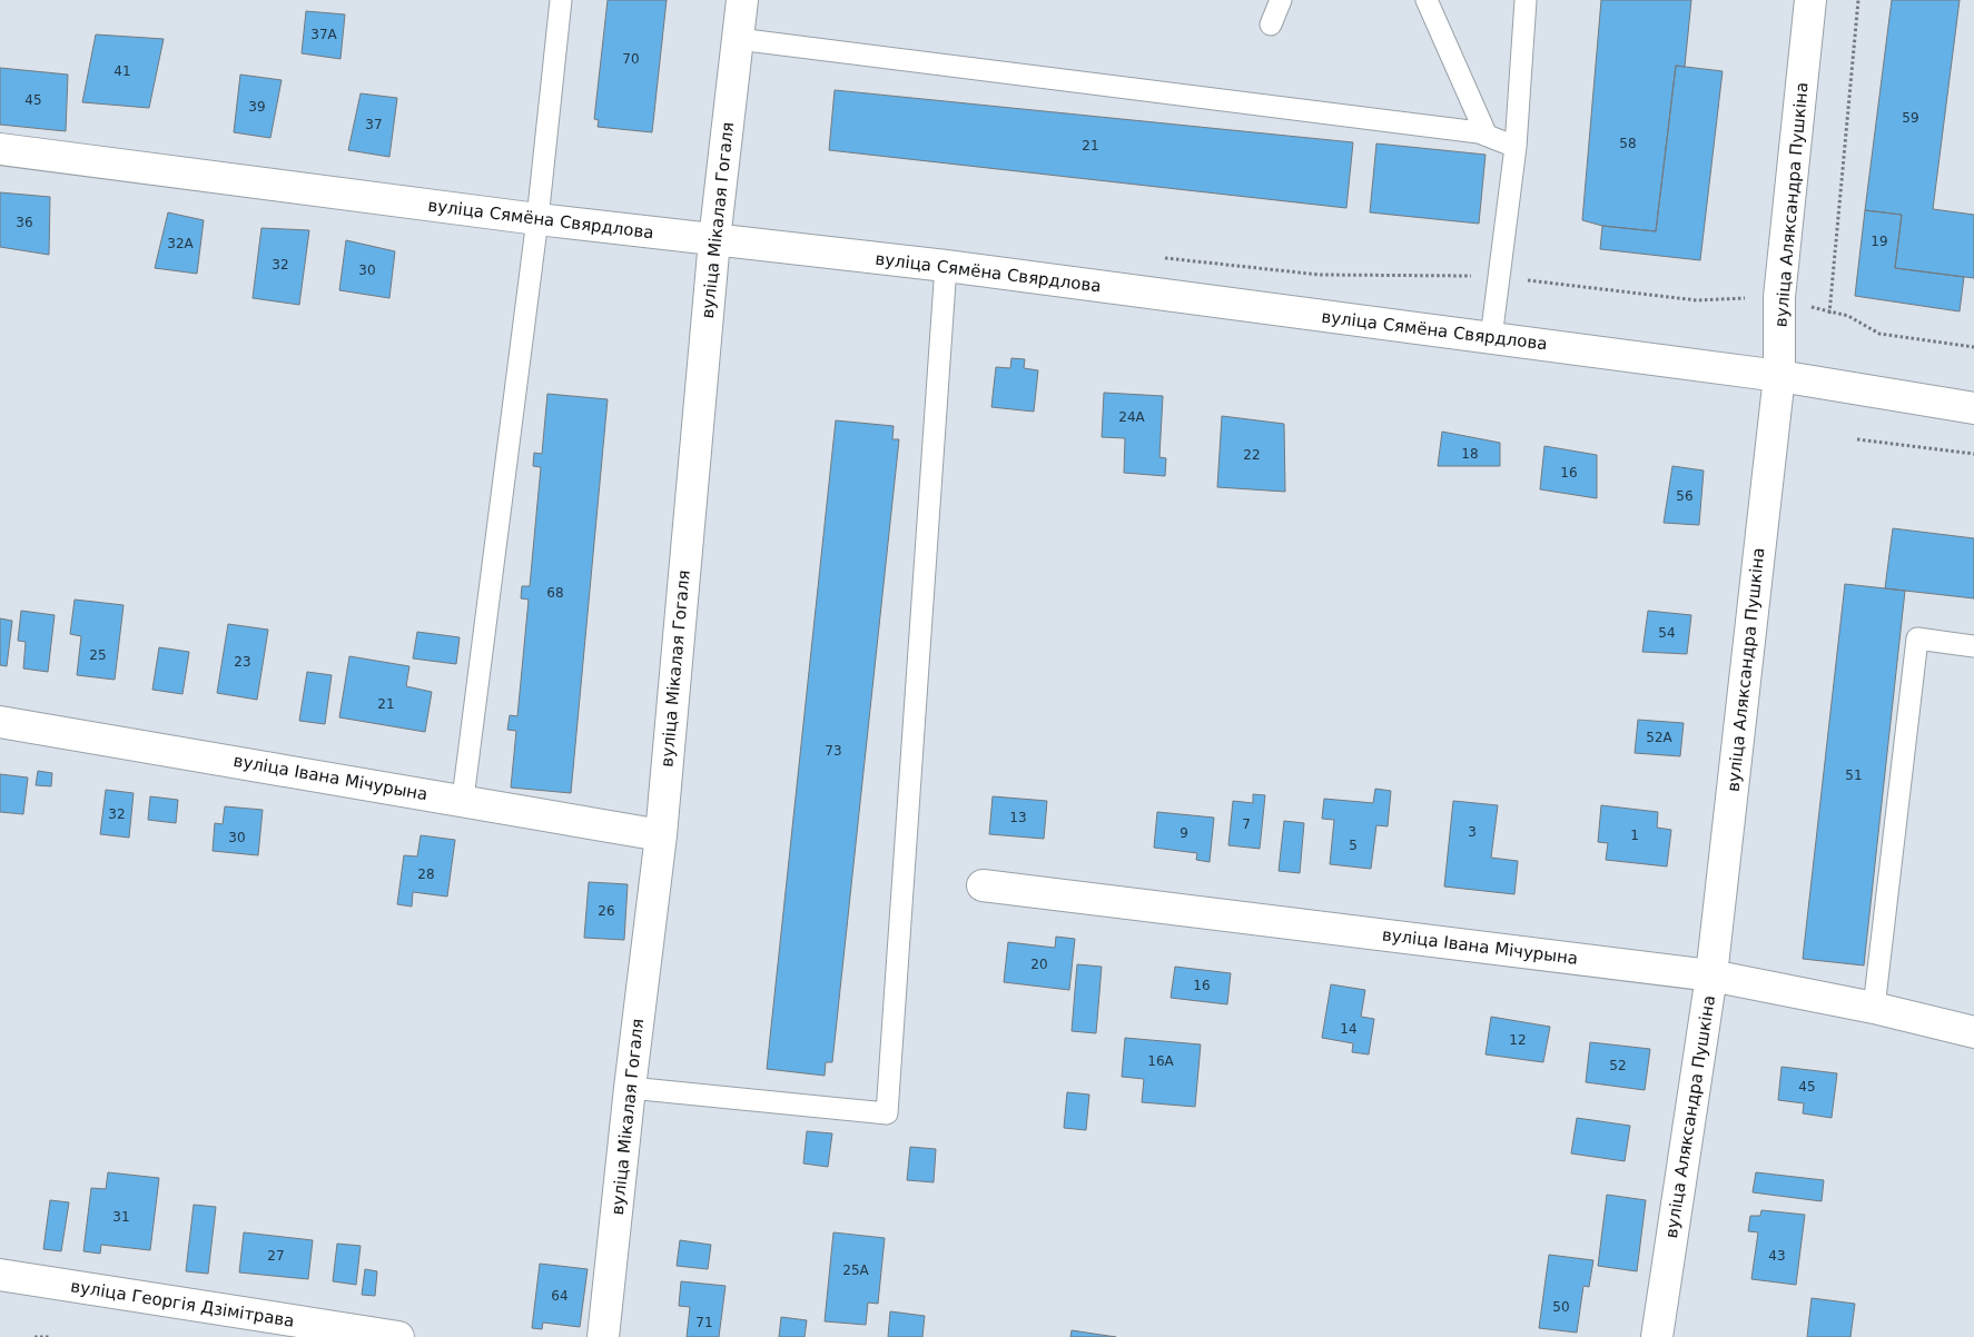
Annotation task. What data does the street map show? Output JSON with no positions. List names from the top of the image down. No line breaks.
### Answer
{"streets":{"street":["вуліца Аляксандра Пушкіна","вуліца Сямёна Свярдлова","вуліца Мікалая Гогаля","вуліца Івана Мічурына","вуліца Георгія Дзімітрава"]},"crossings":[["вуліца Аляксандра Пушкіна","вуліца Сямёна Свярдлова"],["вуліца Аляксандра Пушкіна","вуліца Івана Мічурына"],["вуліца Сямёна Свярдлова","вуліца Мікалая Гогаля"],["вуліца Мікалая Гогаля","вуліца Івана Мічурына"]],"house_numbers":["37А","70","41","45","39","59","37","58","21","36","19","32А","32","30","24А","18","22","16","56","68","54","25","23","21","52А","73","51","32","13","7","3","9","1","30","5","28","26","20","16","14","12","16А","52","45","31","27","43","25А","64","50","71"]}
